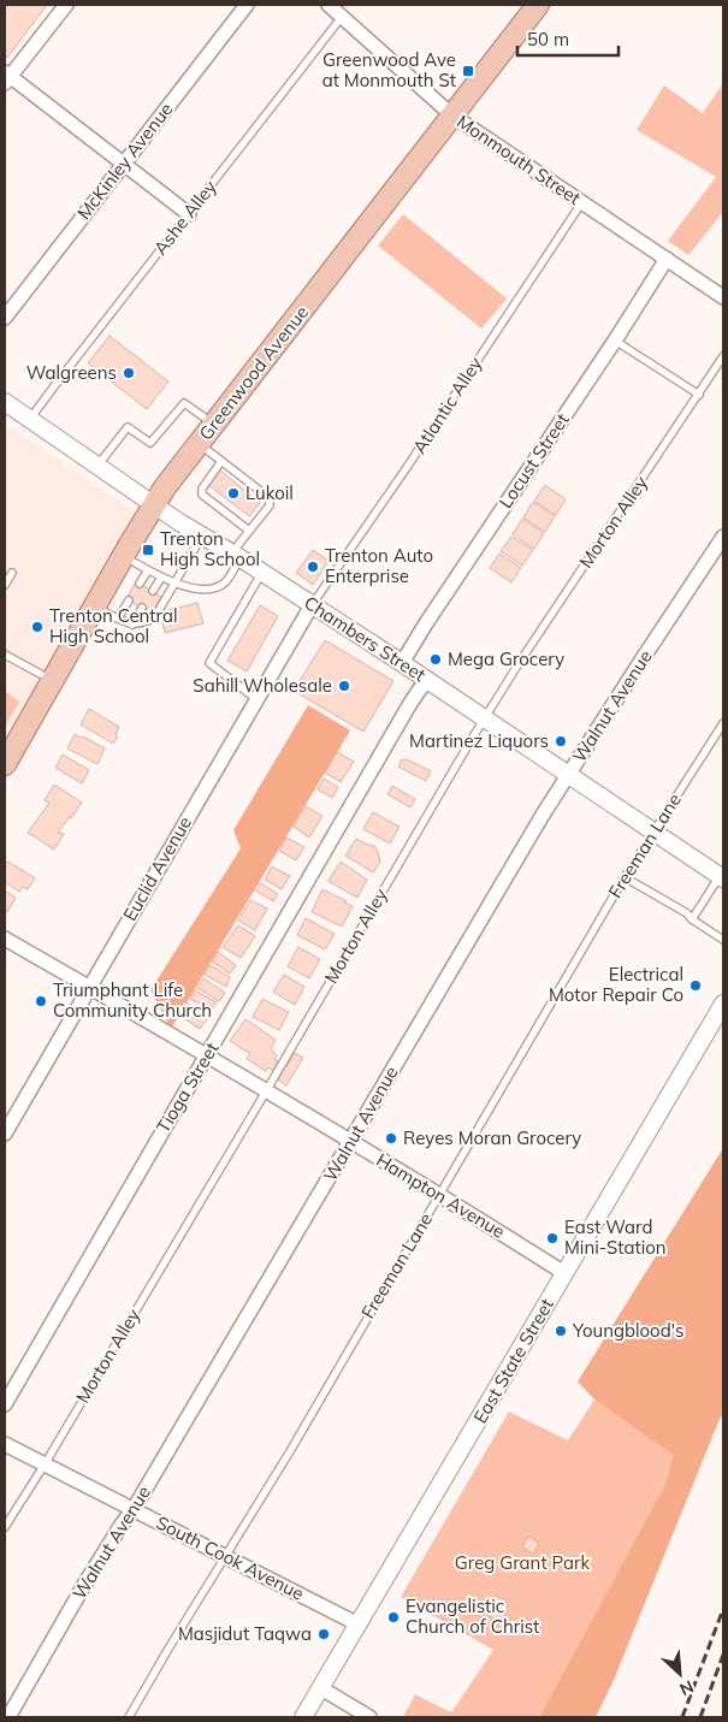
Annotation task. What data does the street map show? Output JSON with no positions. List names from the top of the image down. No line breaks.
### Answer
{"streets":{"main road":["Greenwood Avenue"],"street":["Monmouth Street","McKinley Avenue","Locust Street","Chambers Street","Walnut Avenue","Euclid Avenue","Tioga Street","Hampton Avenue","East State Street","South Cook Avenue"],"lane":["Ashe Alley","Atlantic Alley","Morton Alley","Freeman Lane"]},"crossings":[["Monmouth Street","Ashe Alley"],["Monmouth Street","Greenwood Avenue"],["Monmouth Street","Atlantic Alley"],["Monmouth Street","Locust Street"],["Ashe Alley","Chambers Street"],["Greenwood Avenue","Chambers Street"],["Atlantic Alley","Chambers Street"],["Atlantic Alley","Euclid Avenue"],["Locust Street","Chambers Street"],["Morton Alley","Chambers Street"],["Morton Alley","Hampton Avenue"],["Morton Alley","South Cook Avenue"],["Chambers Street","Walnut Avenue"],["Chambers Street","Freeman Lane"],["Chambers Street","Euclid Avenue"],["Chambers Street","Tioga Street"],["Walnut Avenue","Hampton Avenue"],["Walnut Avenue","South Cook Avenue"],["Freeman Lane","Hampton Avenue"],["Freeman Lane","South Cook Avenue"],["Euclid Avenue","Hampton Avenue"],["Tioga Street","Hampton Avenue"],["Hampton Avenue","East State Street"],["East State Street","South Cook Avenue"]],"parks":["Greg Grant Park"],"places":{"transit":["Greenwood Ave at Monmouth St","Trenton High School"],"other":["Walgreens","Lukoil","Trenton Auto Enterprise","Trenton Central High School","Mega Grocery","Sahill Wholesale","Martinez Liquors","Electrical Motor Repair Co","Triumphant Life Community Church","Reyes Moran Grocery","East Ward Mini-Station","Youngblood's","Evangelistic Church of Christ","Masjidut Taqwa"]},"scale_bar":"50 m","north":"bottom right"}
